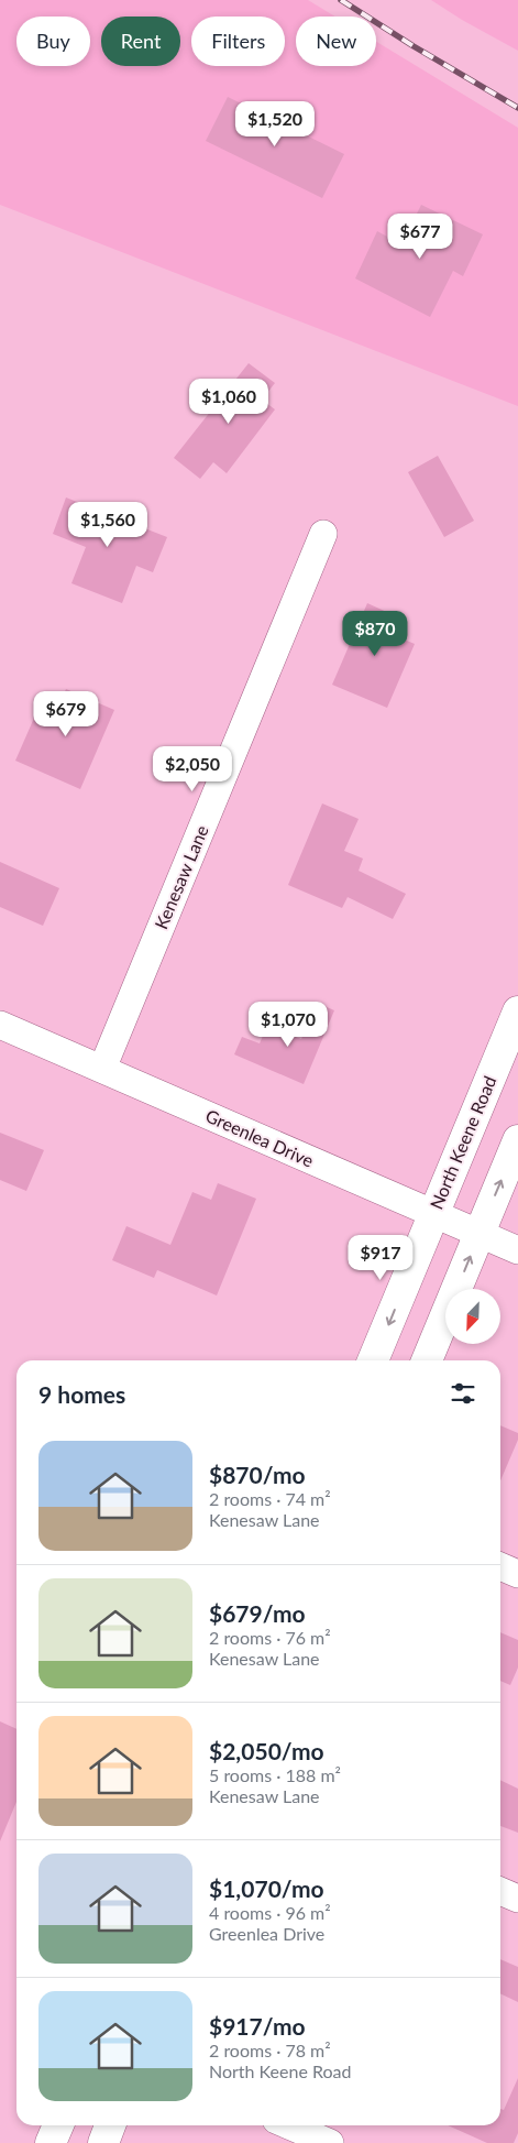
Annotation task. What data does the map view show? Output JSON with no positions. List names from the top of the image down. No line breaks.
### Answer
{"streets":{"main road":["North Keene Road"],"street":["Kenesaw Lane","Greenlea Drive"]},"crossings":[["Kenesaw Lane","Greenlea Drive"],["Greenlea Drive","North Keene Road"]],"north":"bottom left","page":{"chip":["Buy","Rent","Filters","New"],"price":["$1,520","$677","$1,060","$1,560","$870","$679","$2,050","$1,070","$917"],"heading":"9 homes","list":[{"name":"$870/mo","note":"2 rooms · 74 m² · Kenesaw Lane"},{"name":"$679/mo","note":"2 rooms · 76 m² · Kenesaw Lane"},{"name":"$2,050/mo","note":"5 rooms · 188 m² · Kenesaw Lane"},{"name":"$1,070/mo","note":"4 rooms · 96 m² · Greenlea Drive"},{"name":"$917/mo","note":"2 rooms · 78 m² · North Keene Road"}]}}
